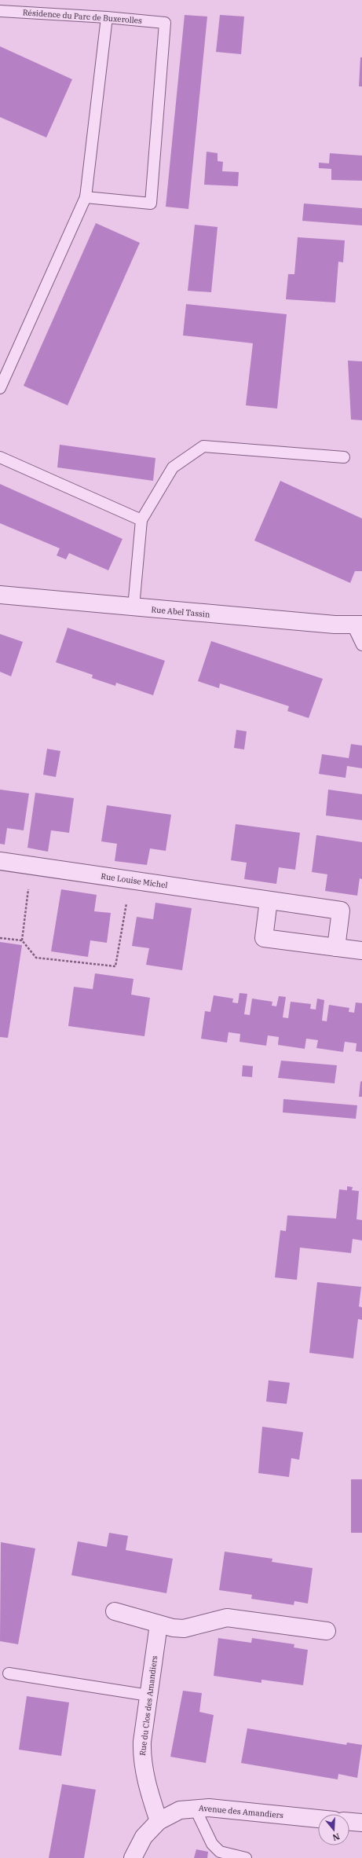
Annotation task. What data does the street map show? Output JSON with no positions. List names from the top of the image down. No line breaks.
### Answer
{"streets":{"street":["Rue Abel Tassin","Rue Louise Michel","Rue du Clos des Amandiers","Avenue des Amandiers"],"lane":["Résidence du Parc de Buxerolles"]},"crossings":[["Rue du Clos des Amandiers","Avenue des Amandiers"]],"north":"bottom"}
